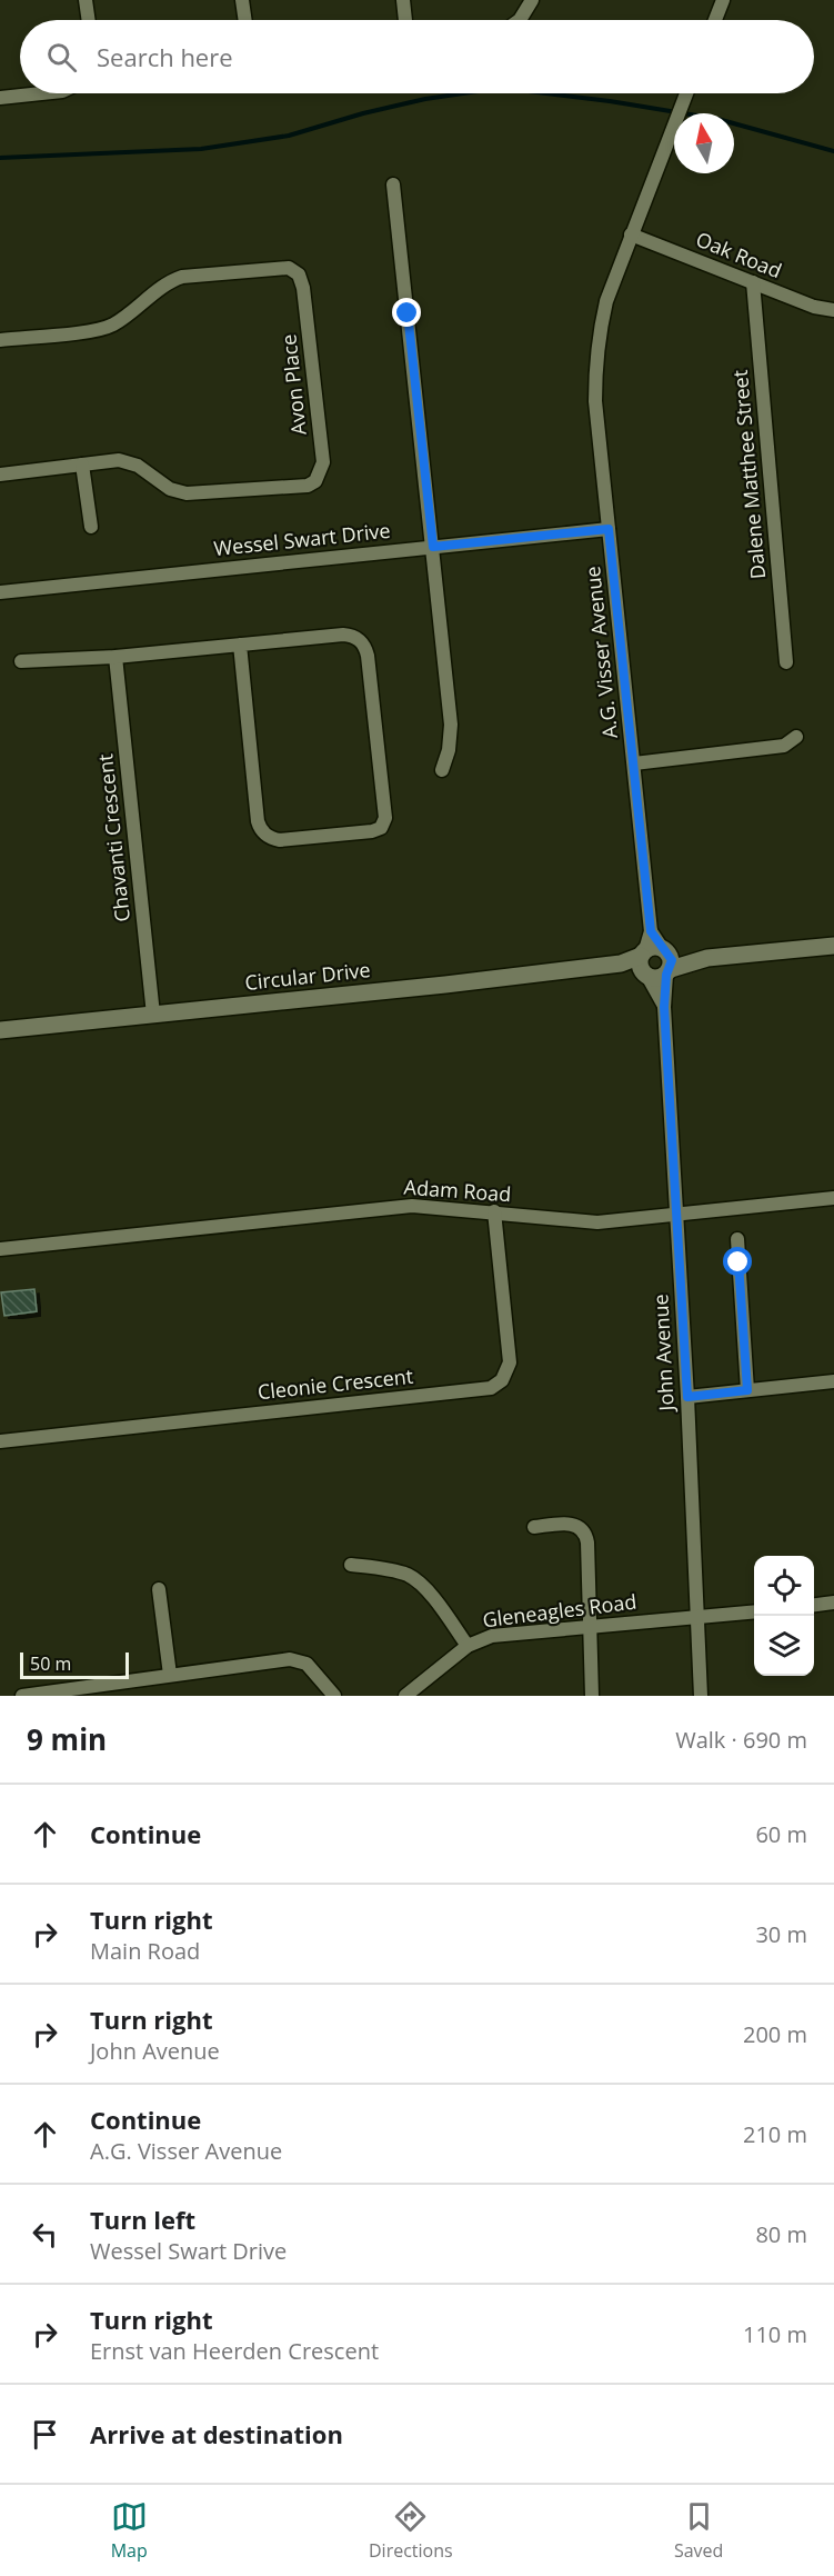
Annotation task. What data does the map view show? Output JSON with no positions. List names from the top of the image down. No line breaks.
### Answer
{"streets":{"street":["Oak Road","Avon Place","Dalene Matthee Street","Wessel Swart Drive","A.G. Visser Avenue","Chavanti Crescent","Circular Drive","Adam Road","John Avenue","Cleonie Crescent","Gleneagles Road"]},"crossings":[["Oak Road","Dalene Matthee Street"],["Oak Road","A.G. Visser Avenue"],["Wessel Swart Drive","A.G. Visser Avenue"],["A.G. Visser Avenue","Circular Drive"],["A.G. Visser Avenue","John Avenue"],["Chavanti Crescent","Circular Drive"],["Circular Drive","John Avenue"],["Adam Road","John Avenue"],["Adam Road","Cleonie Crescent"],["John Avenue","Gleneagles Road"]],"scale_bar":"50 m","north":"top","page":{"search":"Search here","scale":"50 m","heading":["9 min","Walk · 690 m"],"list":[["Continue","60 m"],["Turn right","Main Road","30 m"],["Turn right","John Avenue","200 m"],["Continue","A.G. Visser Avenue","210 m"],["Turn left","Wessel Swart Drive","80 m"],["Turn right","Ernst van Heerden Crescent","110 m"],"Arrive at destination"],"nav":["Map","Directions","Saved"]}}
